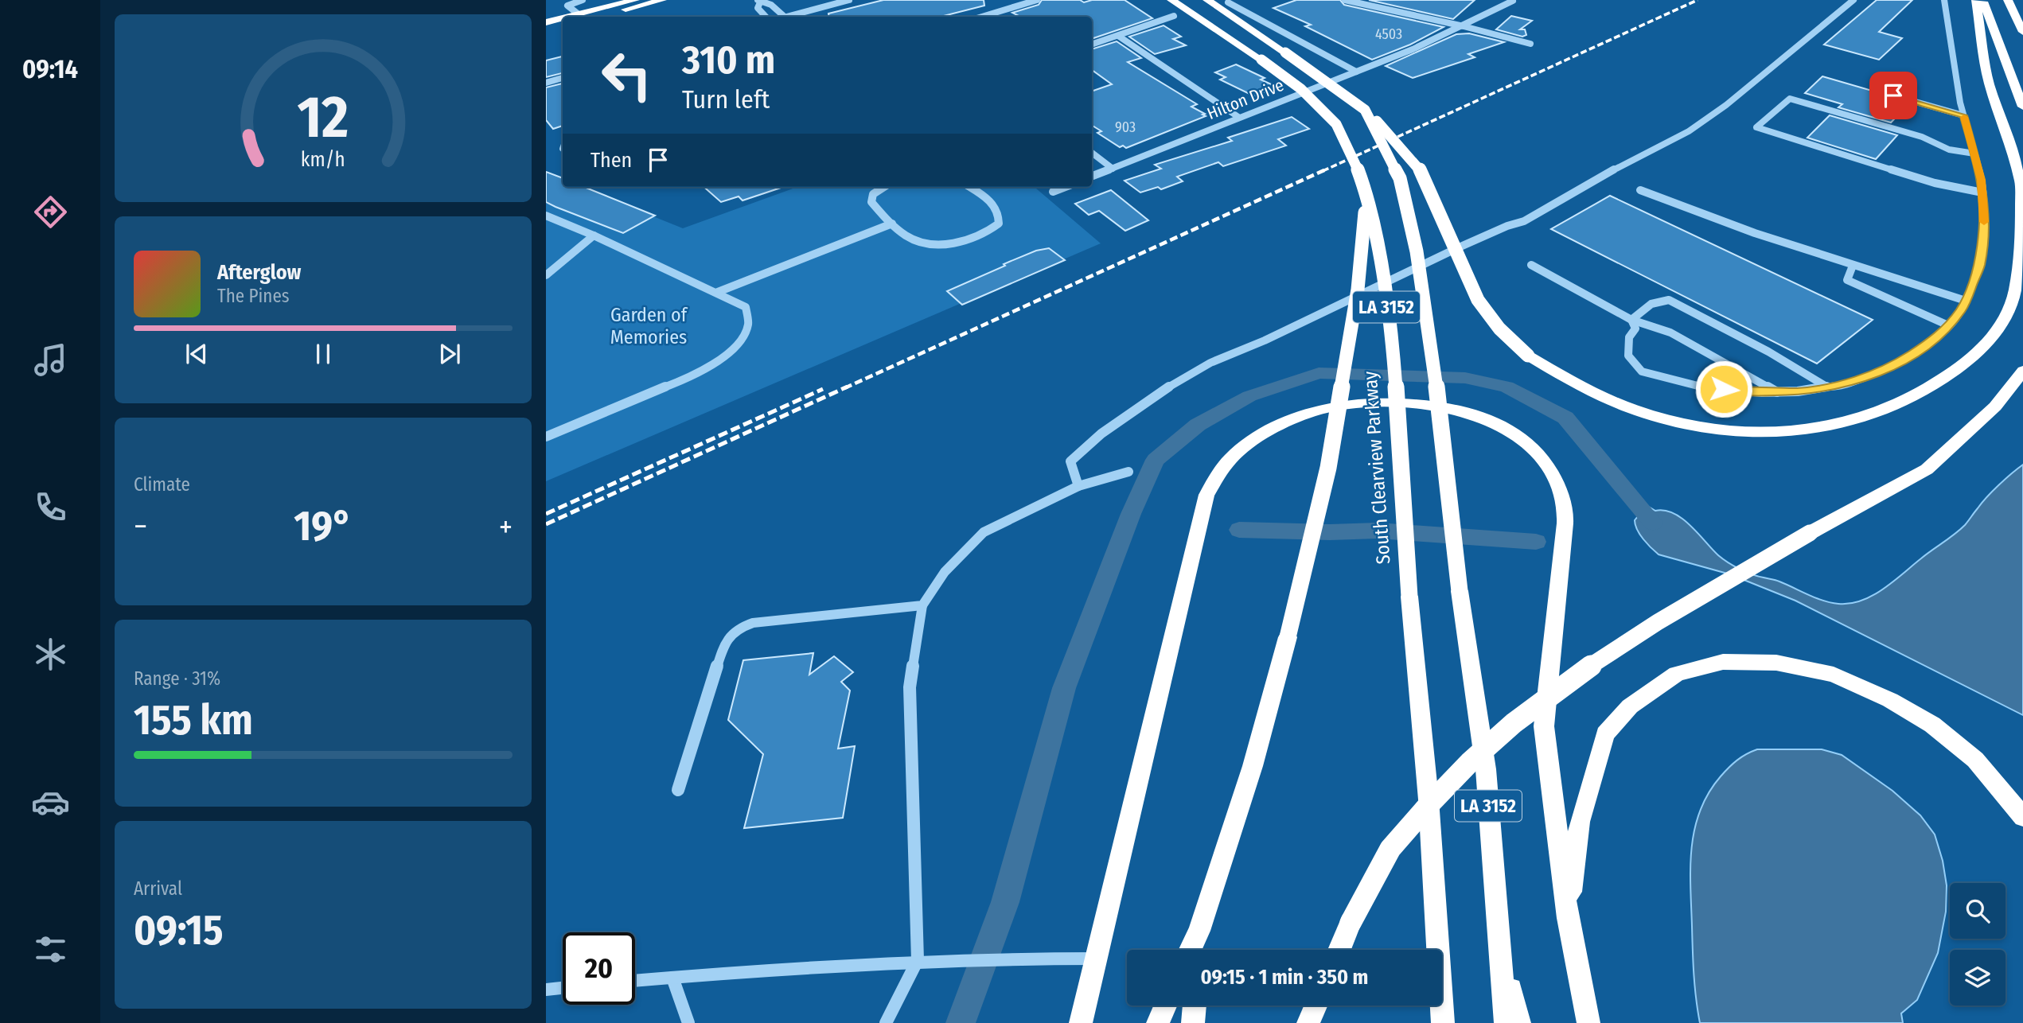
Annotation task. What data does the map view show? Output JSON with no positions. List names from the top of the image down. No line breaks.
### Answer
{"streets":{"highway":["LA 3152","South Clearview Parkway"],"street":["Hilton Drive"]},"parks":["Garden of Memories"],"house_numbers":["4503","903"],"page":{"tabs":"09:14","turn":["310 m","Turn left"],"then":"Then","song":["Afterglow","The Pines"],"tile":["Climate",["Range · 31%","155 km"],["Arrival","09:15"]],"heat":["−","19°","+"],"limit":"20","trip":"09:15 · 1 min · 350 m","gauge":["12","km/h"]}}
